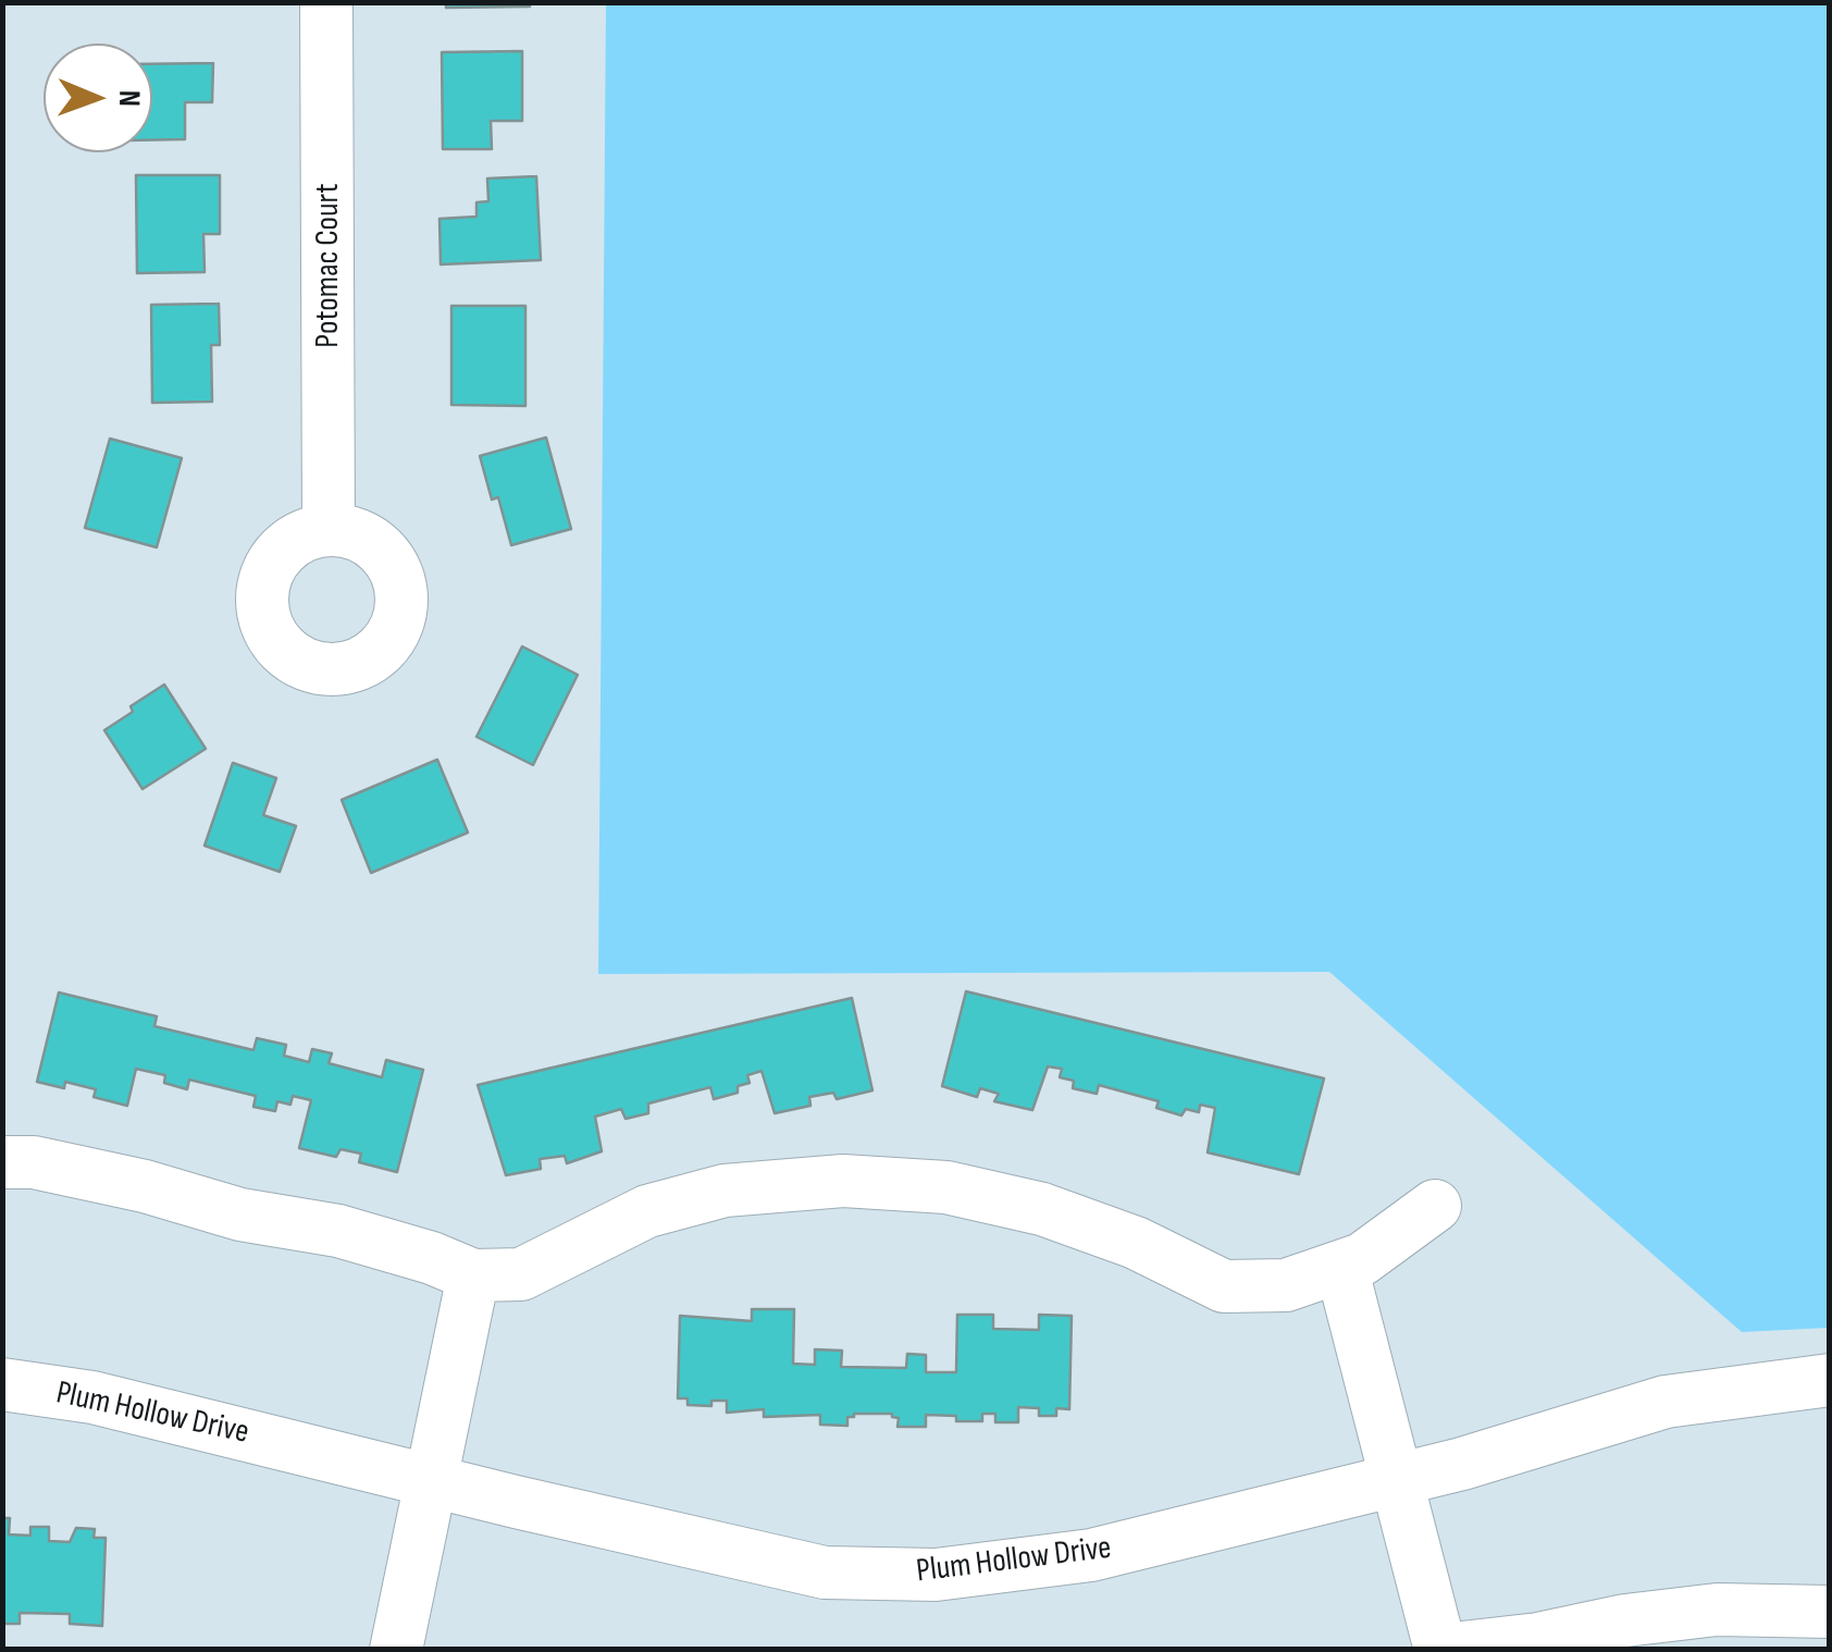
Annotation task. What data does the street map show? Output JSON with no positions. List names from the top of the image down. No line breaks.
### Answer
{"streets":{"street":["Potomac Court","Plum Hollow Drive"]},"north":"right"}
